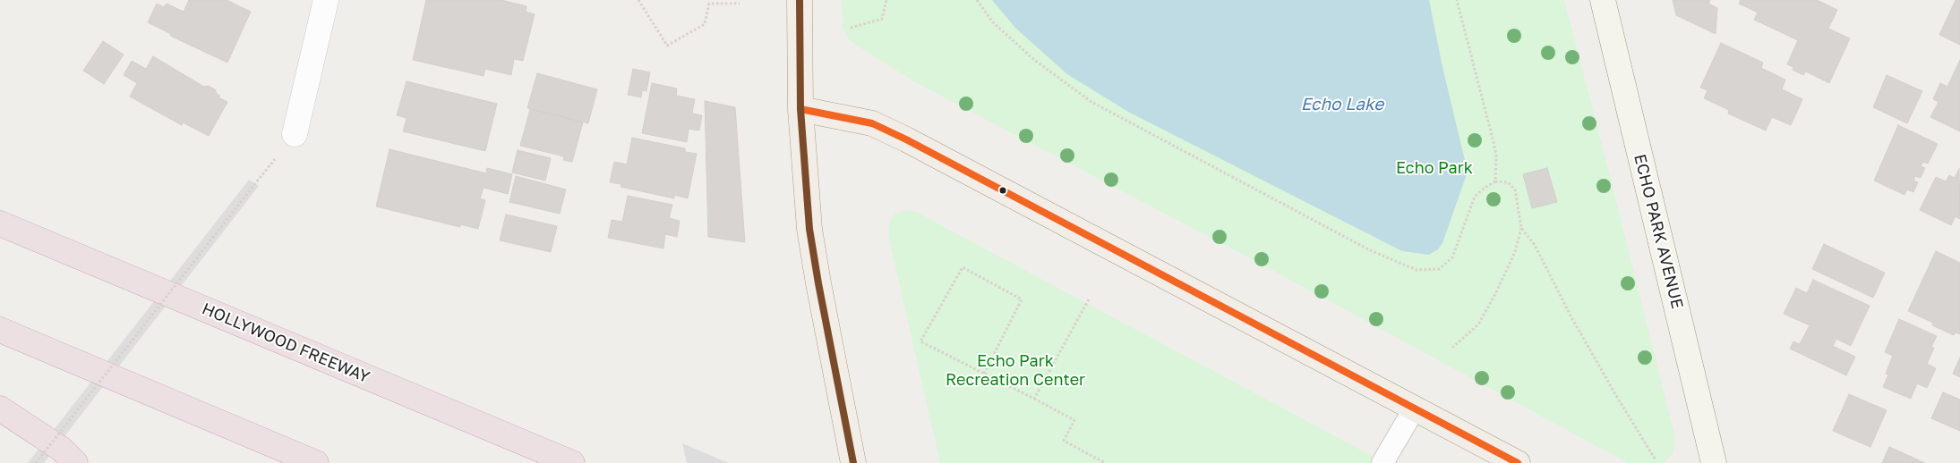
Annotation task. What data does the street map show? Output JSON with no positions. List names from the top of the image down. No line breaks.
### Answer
{"streets":{"highway":["HOLLYWOOD FREEWAY"],"street":["ECHO PARK AVENUE"]},"water":["Echo Lake"],"parks":["Echo Park","Echo Park Recreation Center"]}
